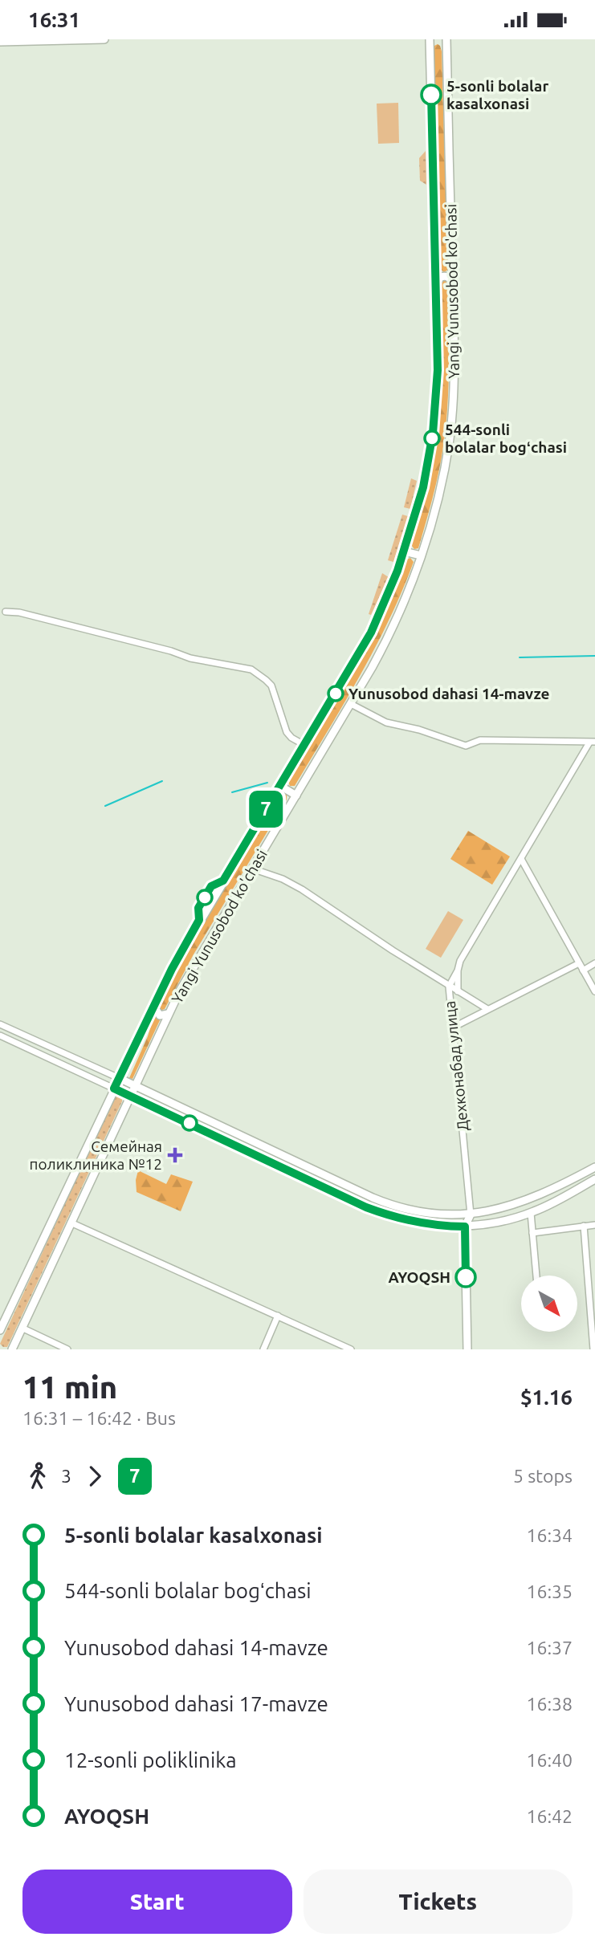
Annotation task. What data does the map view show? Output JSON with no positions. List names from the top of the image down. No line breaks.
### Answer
{"streets":{"main road":["Yangi Yunusobod ko'chasi"],"street":["Дехконабад улица"]},"crossings":[["Yangi Yunusobod ko'chasi","Дехконабад улица"]],"places":{"other":["5-sonli bolalar kasalxonasi","544-sonli bolalar bogʻchasi","Yunusobod dahasi 14-mavze","AYOQSH"],"health":["Семейная поликлиника №12"]},"lines":["bus line 7"],"north":"bottom right","page":{"status":"16:31","on_map":"7","heading":["11 min","16:31 – 16:42 · Bus","$1.16"],"legs":["3","7","5 stops"],"list":[{"name":"5-sonli bolalar kasalxonasi","value":"16:34"},{"name":"544-sonli bolalar bogʻchasi","value":"16:35"},{"name":"Yunusobod dahasi 14-mavze","value":"16:37"},{"name":"Yunusobod dahasi 17-mavze","value":"16:38"},{"name":"12-sonli poliklinika","value":"16:40"},{"name":"AYOQSH","value":"16:42"}],"buttons":["Start","Tickets"]}}
